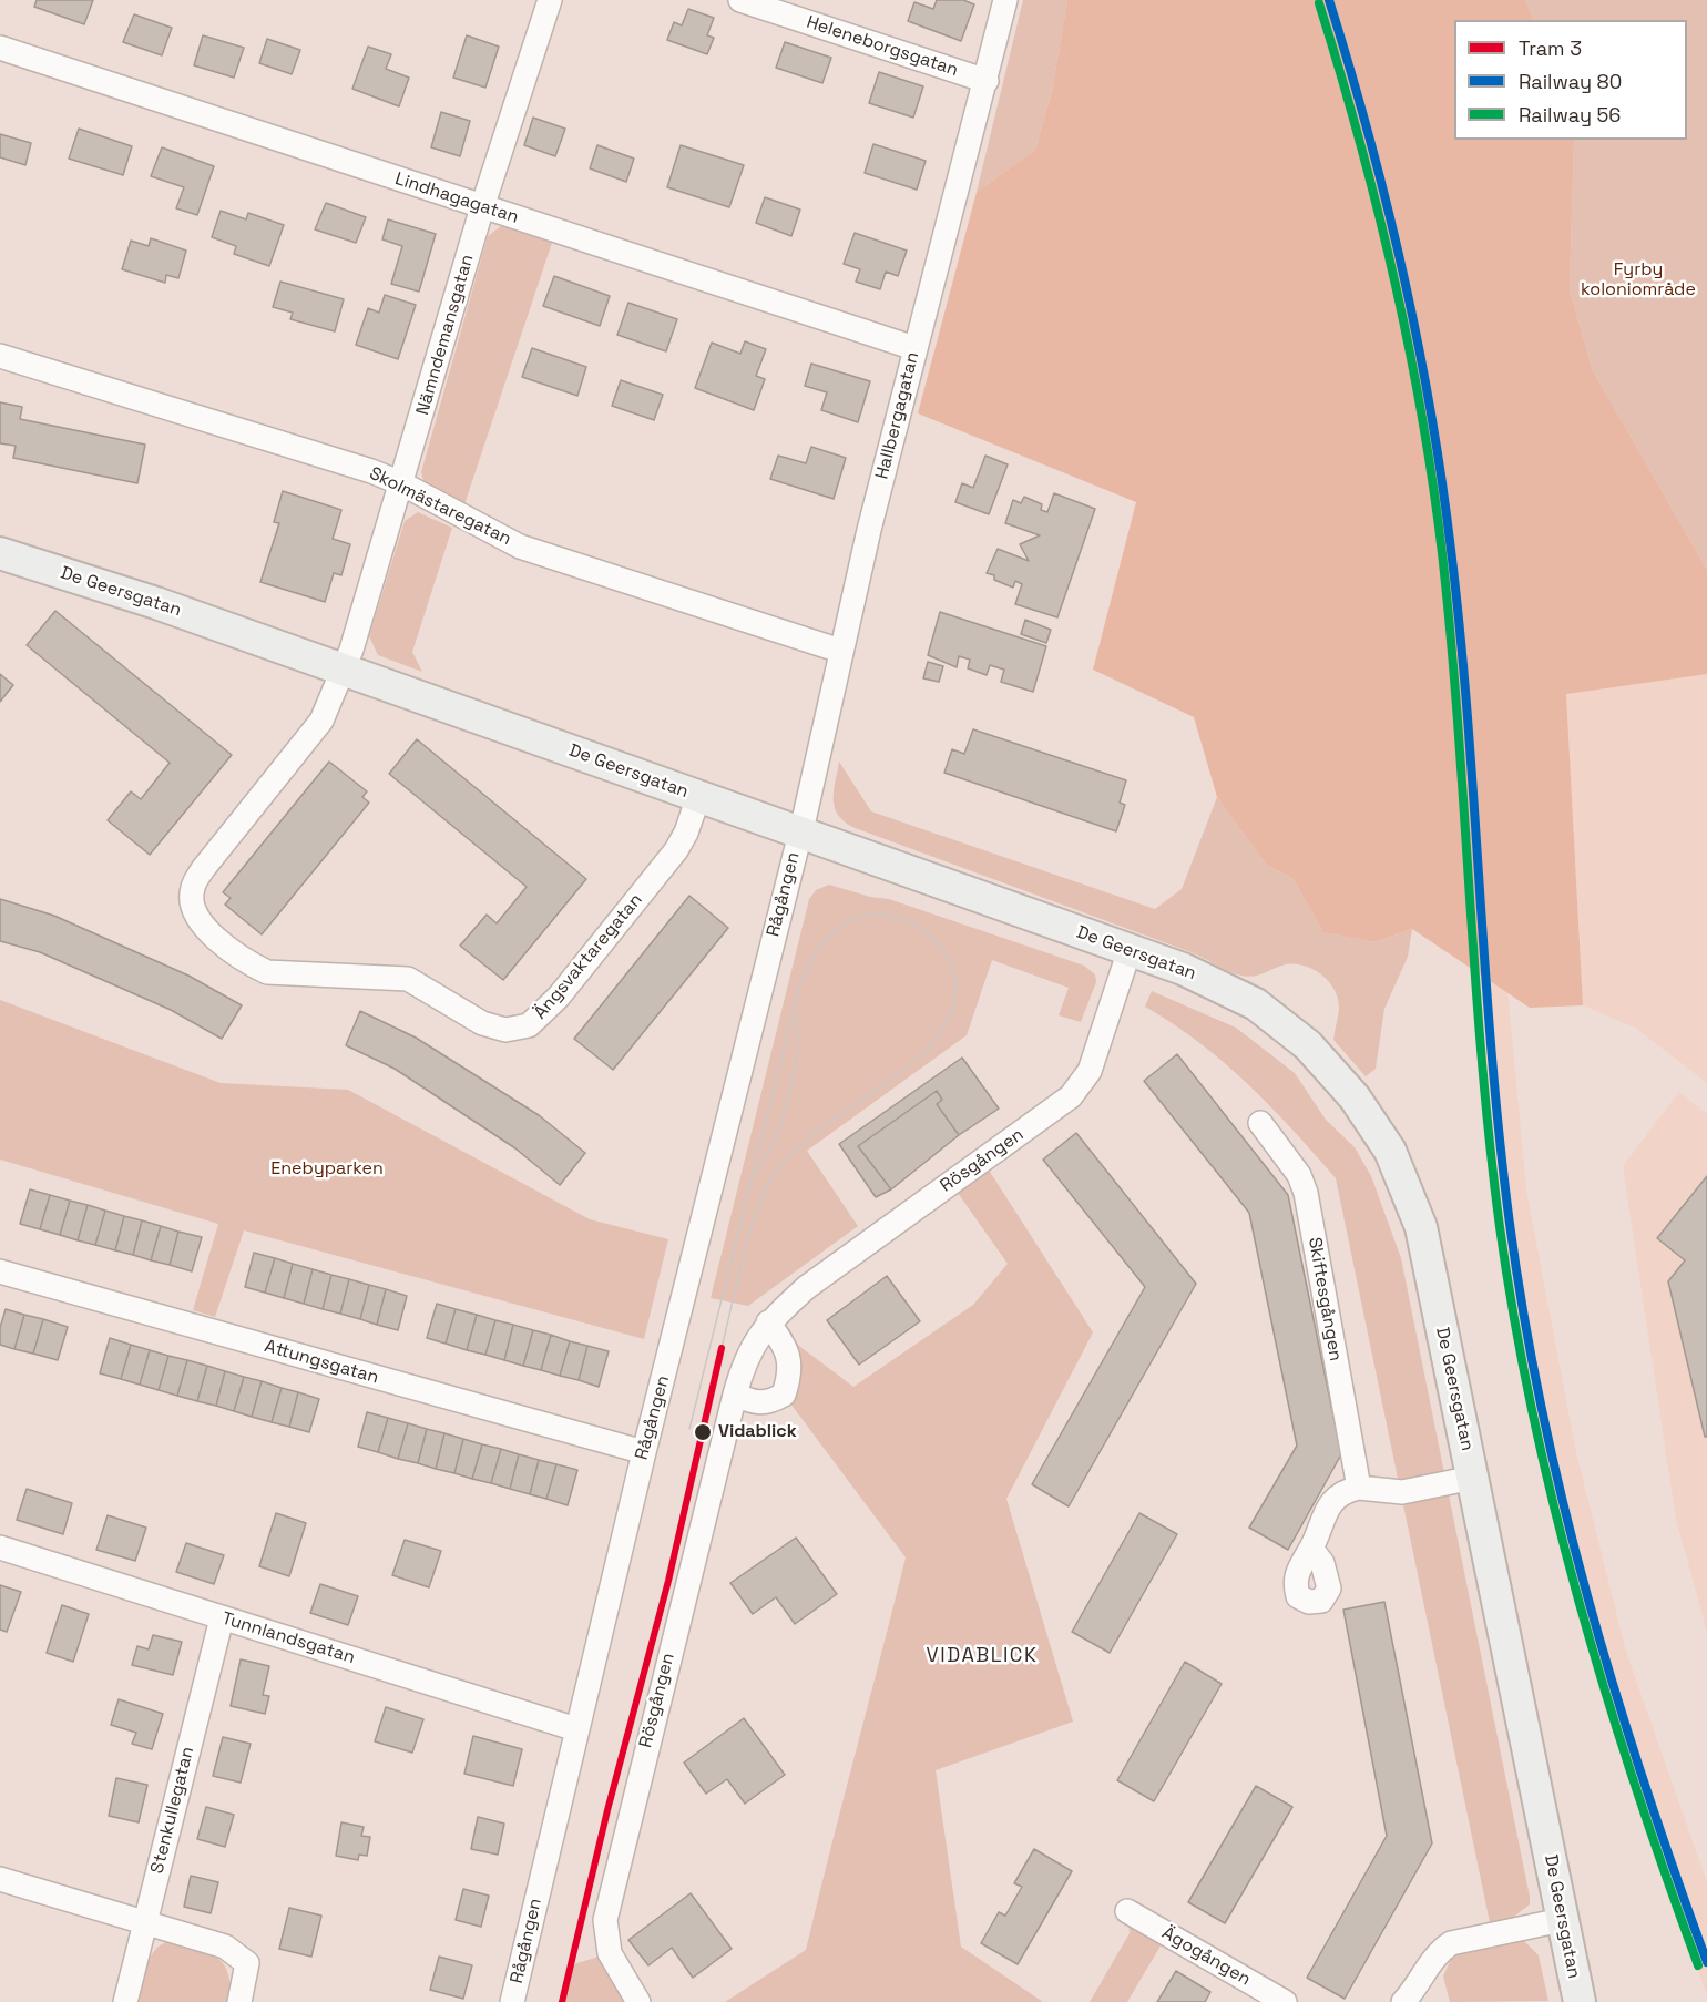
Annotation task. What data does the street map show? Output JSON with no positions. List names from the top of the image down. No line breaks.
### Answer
{"streets":{"main road":["De Geersgatan"],"street":["Heleneborgsgatan","Lindhagagatan","Nämndemansgatan","Hallbergagatan","Skolmästaregatan","Rågången","Ängsvaktaregatan","Rösgången","Skiftesgången","Attungsgatan","Tunnlandsgatan","Stenkullegatan","Ägogången"]},"crossings":[["Heleneborgsgatan","Hallbergagatan"],["Lindhagagatan","Nämndemansgatan"],["Lindhagagatan","Hallbergagatan"],["Nämndemansgatan","Skolmästaregatan"],["Nämndemansgatan","De Geersgatan"],["Nämndemansgatan","Ängsvaktaregatan"],["Hallbergagatan","Skolmästaregatan"],["Hallbergagatan","De Geersgatan"],["Hallbergagatan","Rågången"],["De Geersgatan","Rågången"],["De Geersgatan","Ängsvaktaregatan"],["De Geersgatan","Rösgången"],["Rågången","Attungsgatan"],["Rågången","Tunnlandsgatan"],["Tunnlandsgatan","Stenkullegatan"]],"districts":["VIDABLICK"],"parks":["Fyrby koloniområde","Enebyparken"],"places":["Vidablick"],"lines":["rail line 80","rail line 56","tram line 3"],"legend":["Tram 3","Railway 80","Railway 56"]}
